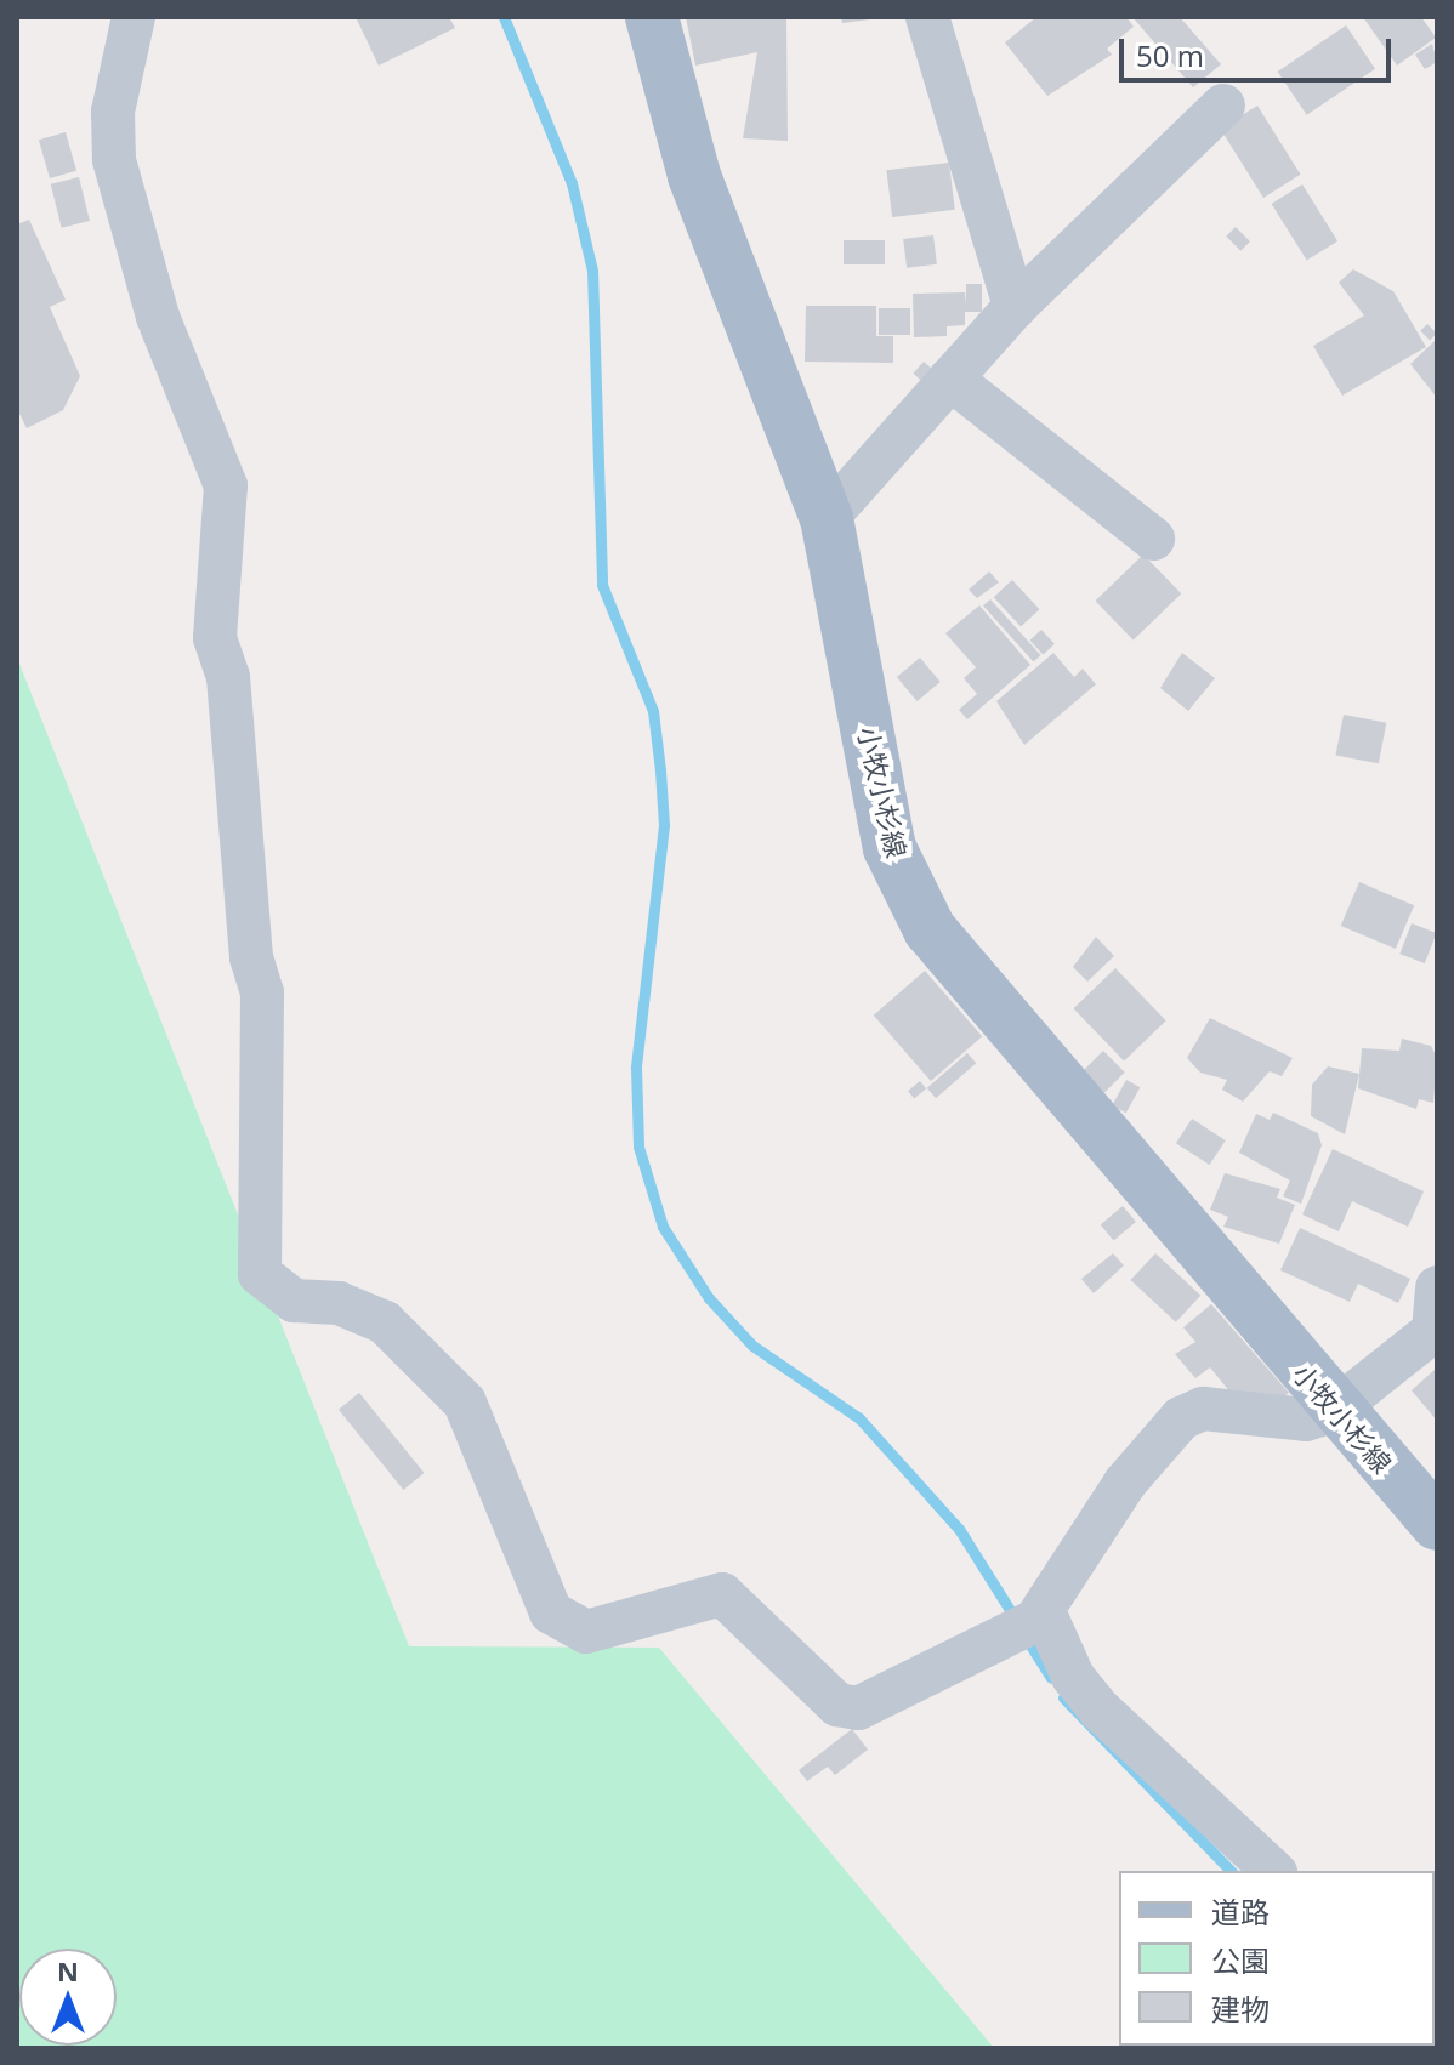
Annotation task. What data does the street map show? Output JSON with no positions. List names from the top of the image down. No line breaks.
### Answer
{"streets":{"main road":["小牧小杉線"]},"legend":["道路","公園","建物"],"scale_bar":"50 m","north":"top"}
